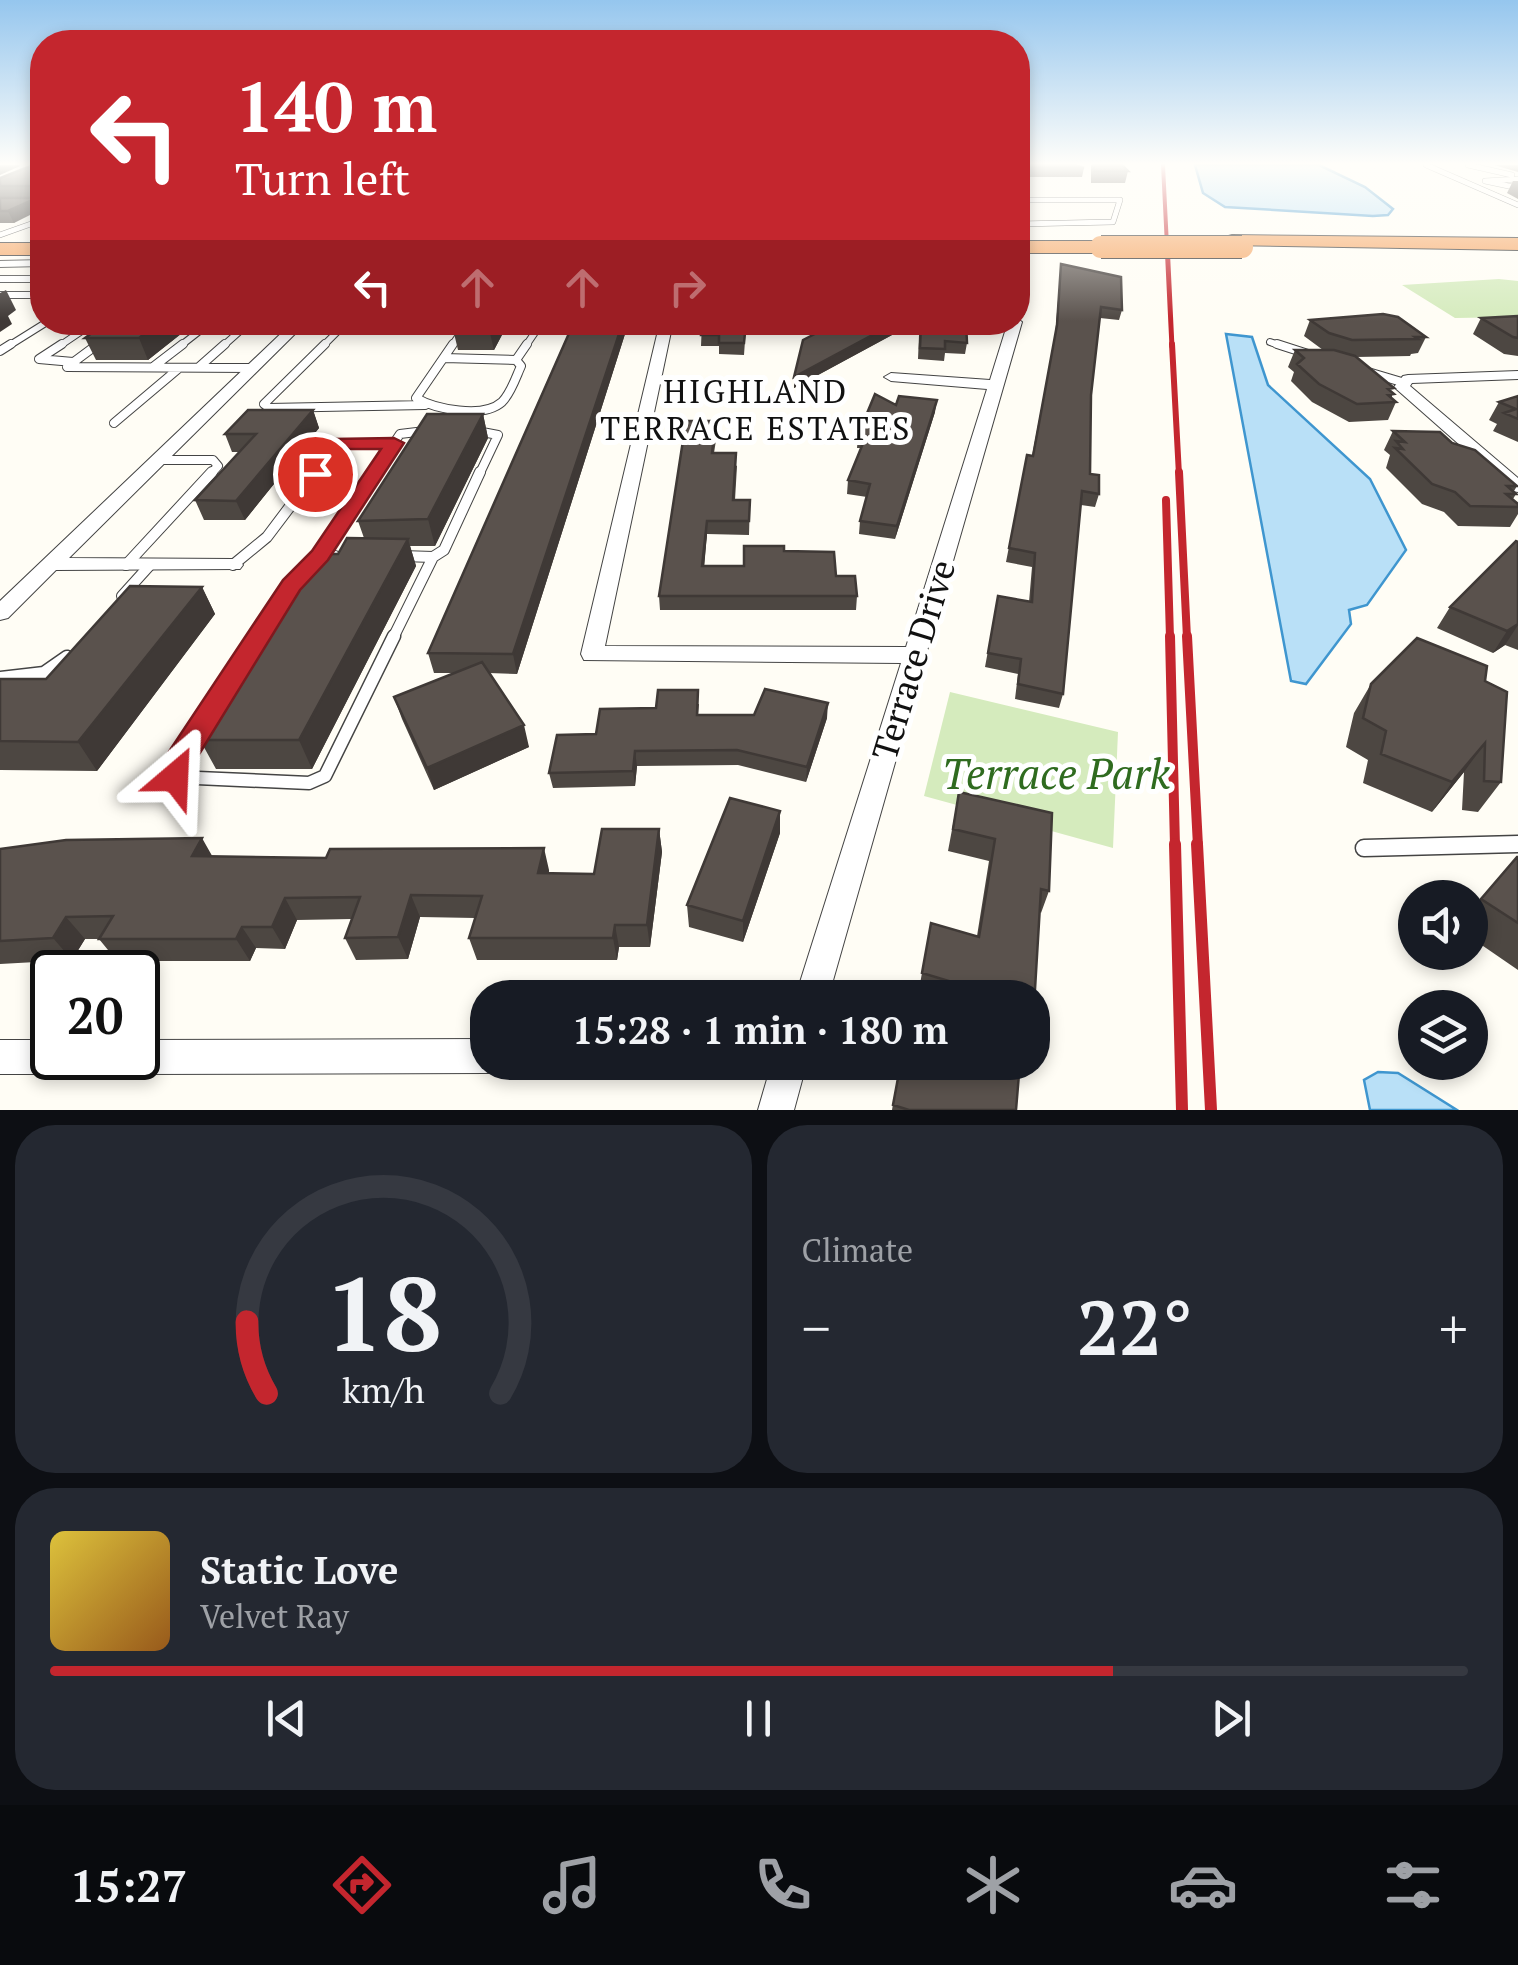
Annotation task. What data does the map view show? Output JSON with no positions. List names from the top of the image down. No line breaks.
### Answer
{"streets":{"street":["Terrace Drive"]},"districts":["HIGHLAND TERRACE ESTATES"],"parks":["Terrace Park"],"page":{"turn":["140 m","Turn left"],"limit":"20","trip":"15:28 · 1 min · 180 m","tile":"Climate","heat":["−","22°","+"],"song":["Static Love","Velvet Ray"],"tabs":"15:27","gauge":["18","km/h"]}}
